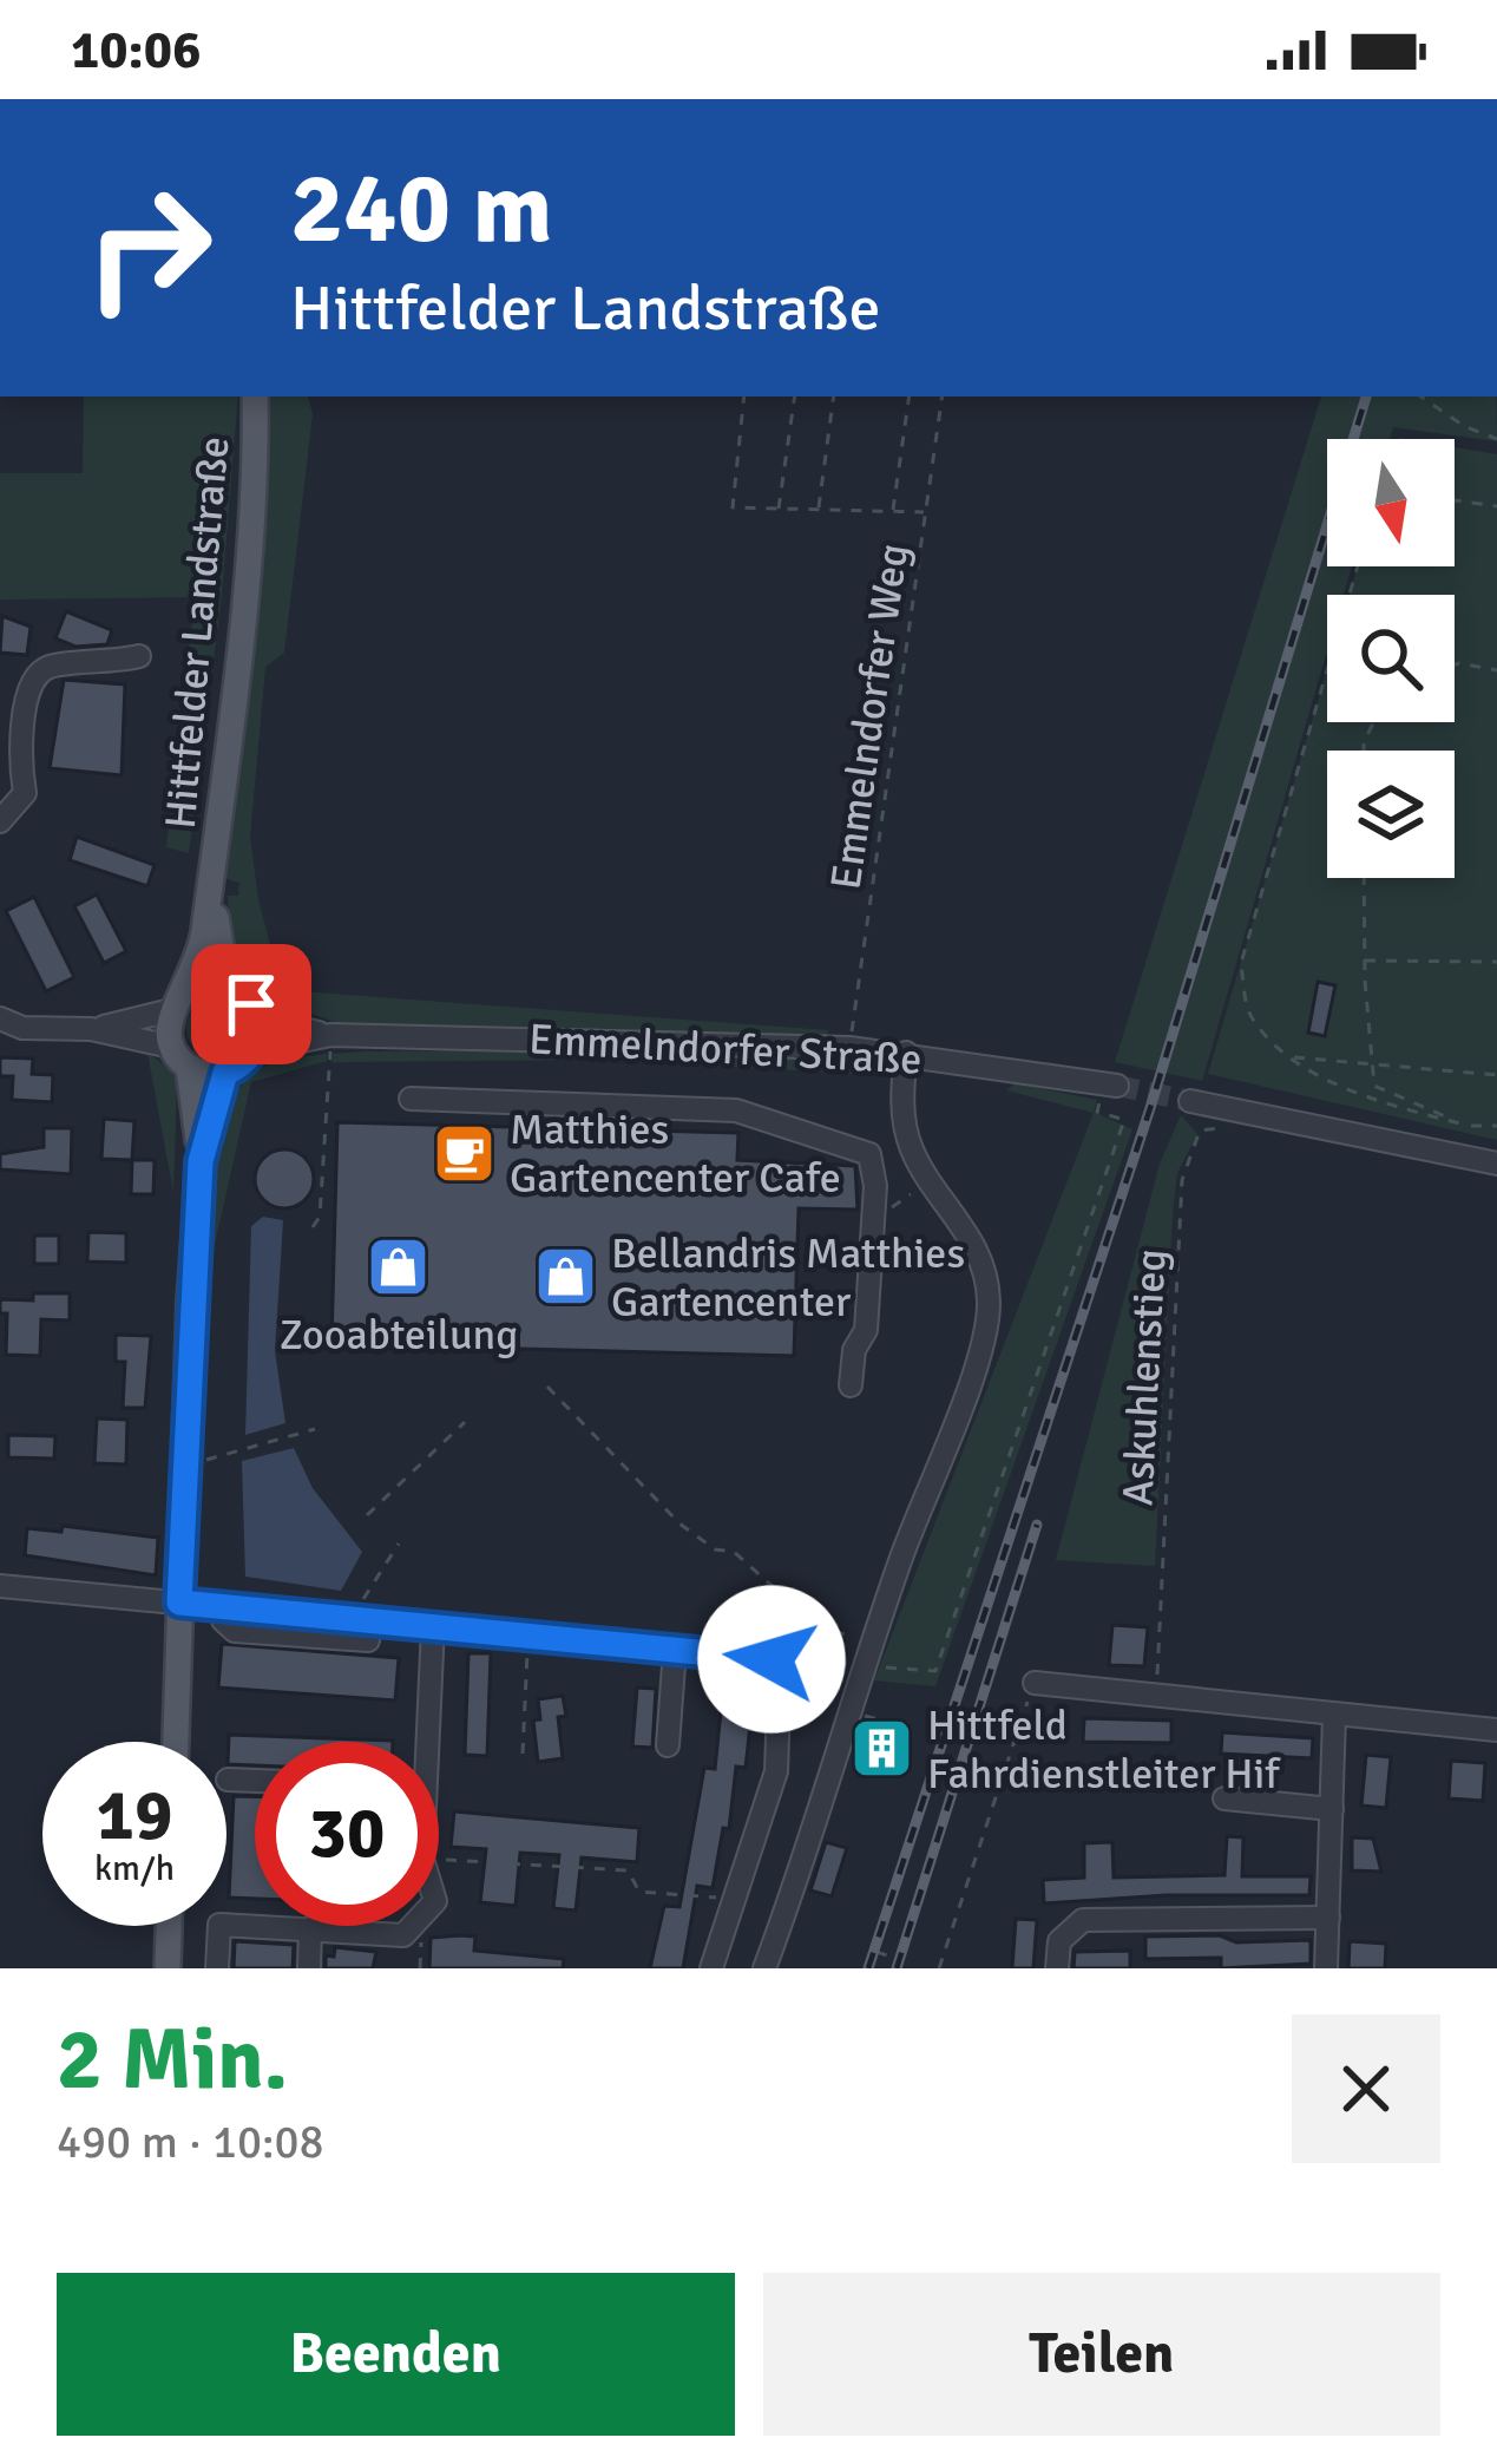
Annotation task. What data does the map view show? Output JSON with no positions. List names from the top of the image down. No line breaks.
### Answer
{"streets":{"main road":["Hittfelder Landstraße"],"street":["Emmelndorfer Straße"],"path":["Emmelndorfer Weg","Askuhlenstieg"]},"crossings":[["Hittfelder Landstraße","Emmelndorfer Straße"],["Emmelndorfer Weg","Emmelndorfer Straße"]],"places":{"cafe":["Matthies Gartencenter Cafe"],"shop":["Zooabteilung","Bellandris Matthies Gartencenter"],"building":["Hittfeld Fahrdienstleiter Hif"]},"north":"bottom","page":{"status":"10:06","turn":["240 m","Hittfelder Landstraße"],"speed":"19 km/h","limit":"30","heading":["2 Min.","490 m · 10:08"],"buttons":["Beenden","Teilen"]}}
